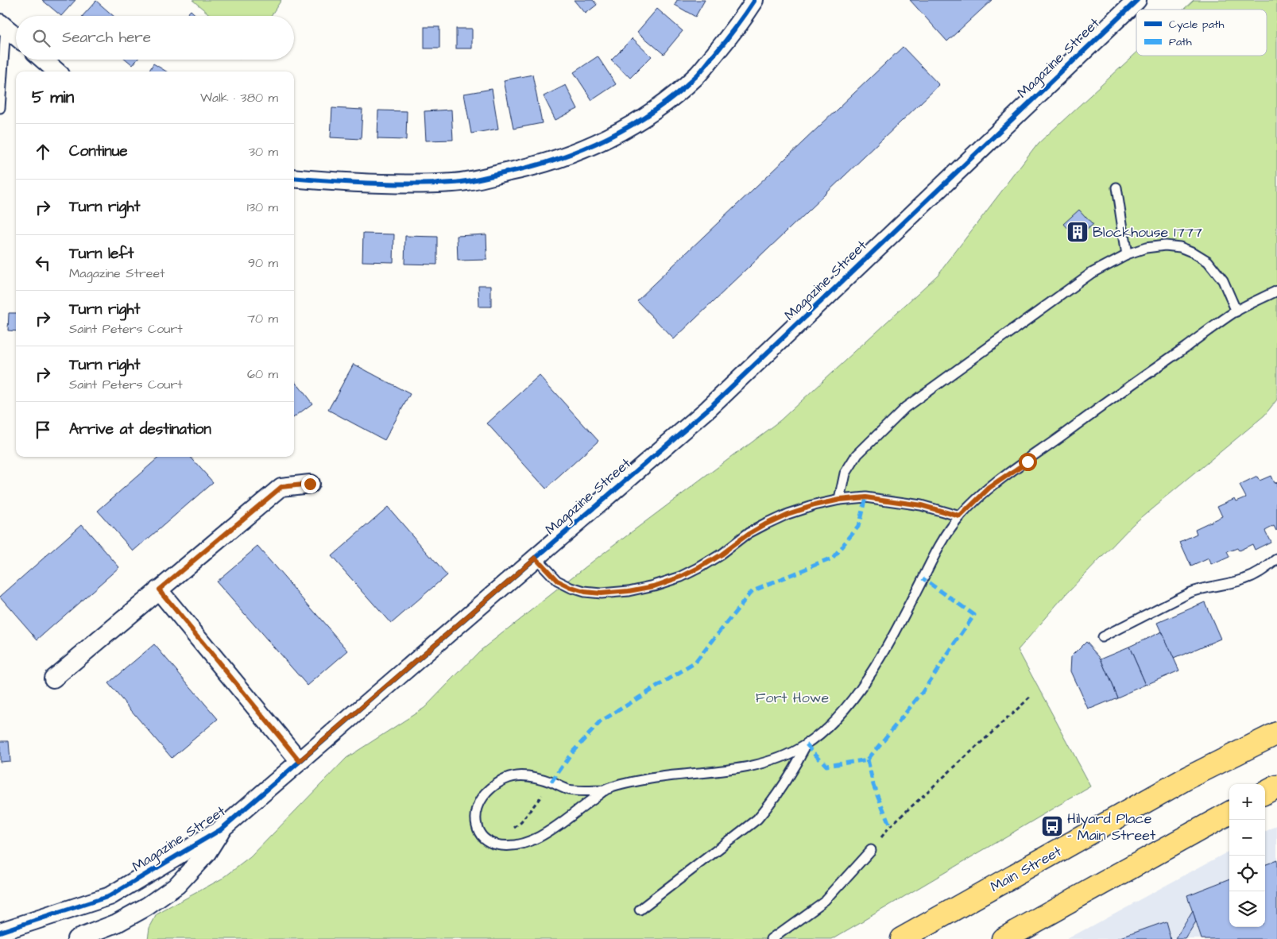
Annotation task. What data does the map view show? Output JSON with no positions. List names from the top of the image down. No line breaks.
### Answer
{"streets":{"main road":["Main Street"],"street":["Magazine Street"]},"parks":["Fort Howe"],"places":{"building":["Blockhouse 1777"],"bus stop":["Hilyard Place - Main Street"]},"legend":["Cycle path","Path"],"page":{"search":"Search here","heading":["5 min","Walk · 380 m"],"list":[["Continue","30 m"],["Turn right","130 m"],["Turn left","Magazine Street","90 m"],["Turn right","Saint Peters Court","70 m"],["Turn right","Saint Peters Court","60 m"],"Arrive at destination"],"map_buttons":["+","−"]}}
